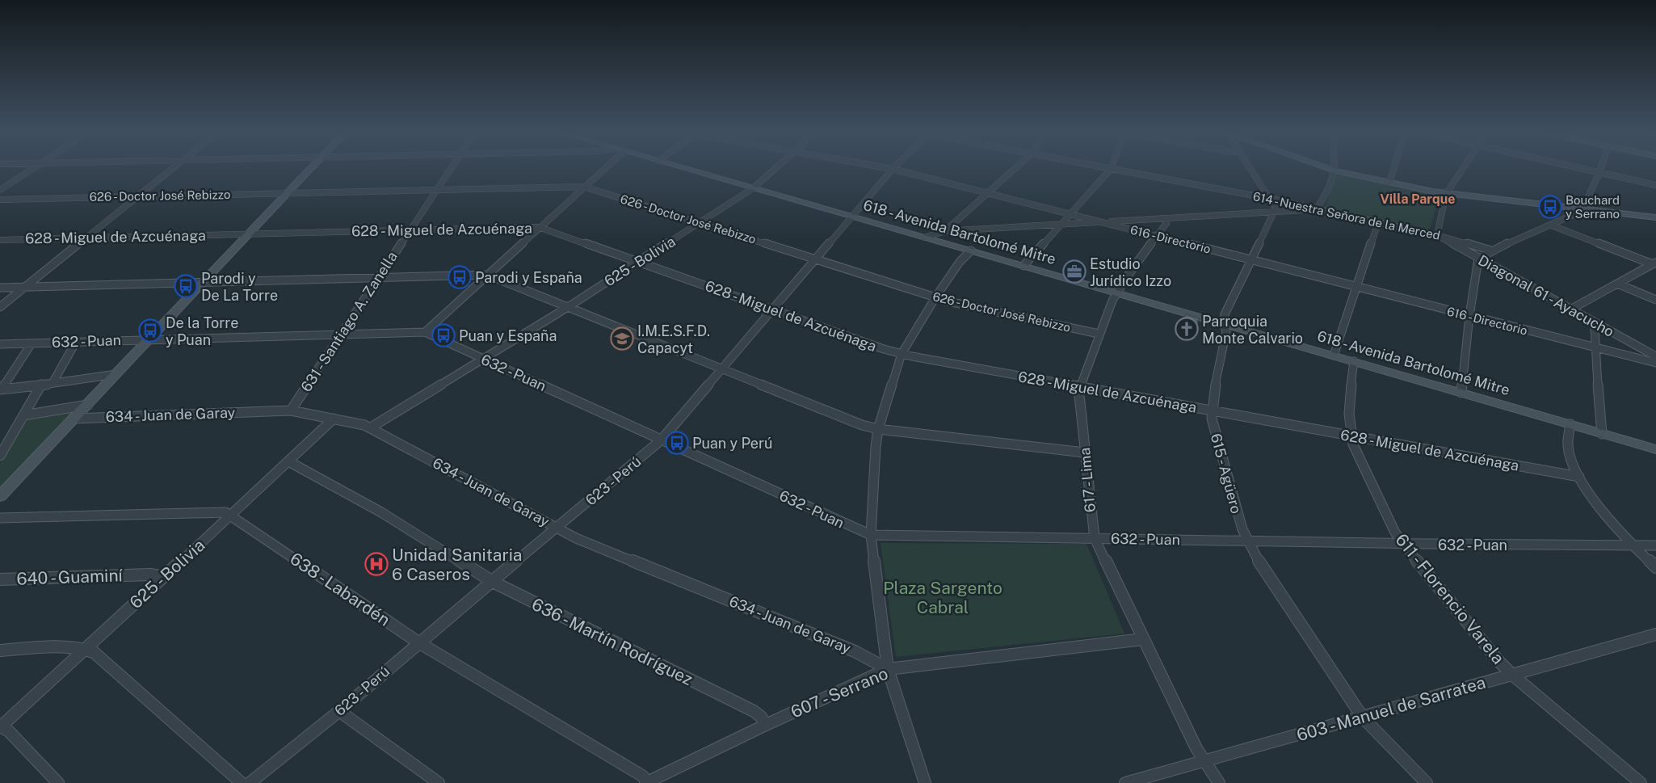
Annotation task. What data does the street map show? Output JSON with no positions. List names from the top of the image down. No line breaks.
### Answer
{"streets":{"main road":["618 - Avenida Bartolomé Mitre"],"street":["626 - Doctor José Rebizzo","614 - Nuestra Señora de la Merced","628 - Miguel de Azcuénaga","616 - Directorio","625 - Bolivia","Diagonal 61 - Ayacucho","631 - Santiago A. Zanella","632 - Puan","634 - Juan de Garay","615 - Agüero","617 - Lima","623 - Perú","640 - Guaminí","638 - Labardén","611 - Florencio Varela","636 - Martín Rodríguez","607 - Serrano","603 - Manuel de Sarratea"]},"crossings":[["626 - Doctor José Rebizzo","625 - Bolivia"],["626 - Doctor José Rebizzo","631 - Santiago A. Zanella"],["626 - Doctor José Rebizzo","617 - Lima"],["626 - Doctor José Rebizzo","623 - Perú"],["614 - Nuestra Señora de la Merced","Diagonal 61 - Ayacucho"],["628 - Miguel de Azcuénaga","625 - Bolivia"],["628 - Miguel de Azcuénaga","631 - Santiago A. Zanella"],["628 - Miguel de Azcuénaga","615 - Agüero"],["628 - Miguel de Azcuénaga","617 - Lima"],["628 - Miguel de Azcuénaga","623 - Perú"],["628 - Miguel de Azcuénaga","611 - Florencio Varela"],["618 - Avenida Bartolomé Mitre","625 - Bolivia"],["618 - Avenida Bartolomé Mitre","615 - Agüero"],["618 - Avenida Bartolomé Mitre","617 - Lima"],["618 - Avenida Bartolomé Mitre","623 - Perú"],["618 - Avenida Bartolomé Mitre","611 - Florencio Varela"],["616 - Directorio","615 - Agüero"],["616 - Directorio","617 - Lima"],["616 - Directorio","623 - Perú"],["625 - Bolivia","632 - Puan"],["625 - Bolivia","634 - Juan de Garay"],["625 - Bolivia","640 - Guaminí"],["625 - Bolivia","638 - Labardén"],["625 - Bolivia","636 - Martín Rodríguez"],["631 - Santiago A. Zanella","632 - Puan"],["631 - Santiago A. Zanella","634 - Juan de Garay"],["632 - Puan","615 - Agüero"],["632 - Puan","617 - Lima"],["632 - Puan","623 - Perú"],["632 - Puan","611 - Florencio Varela"],["634 - Juan de Garay","623 - Perú"],["634 - Juan de Garay","607 - Serrano"],["615 - Agüero","603 - Manuel de Sarratea"],["617 - Lima","607 - Serrano"],["617 - Lima","603 - Manuel de Sarratea"],["623 - Perú","638 - Labardén"],["623 - Perú","636 - Martín Rodríguez"],["638 - Labardén","607 - Serrano"],["611 - Florencio Varela","603 - Manuel de Sarratea"],["636 - Martín Rodríguez","607 - Serrano"]],"districts":["Villa Parque"],"parks":["Plaza Sargento Cabral"],"places":{"bus stop":["Bouchard y Serrano","Parodi y España","Parodi y De La Torre","De la Torre y Puan","Puan y España","Puan y Perú"],"office":["Estudio Jurídico Izzo"],"church":["Parroquia Monte Calvario"],"school or university":["I.M.E.S.F.D. Capacyt"],"hospital":["Unidad Sanitaria 6 Caseros"]}}
